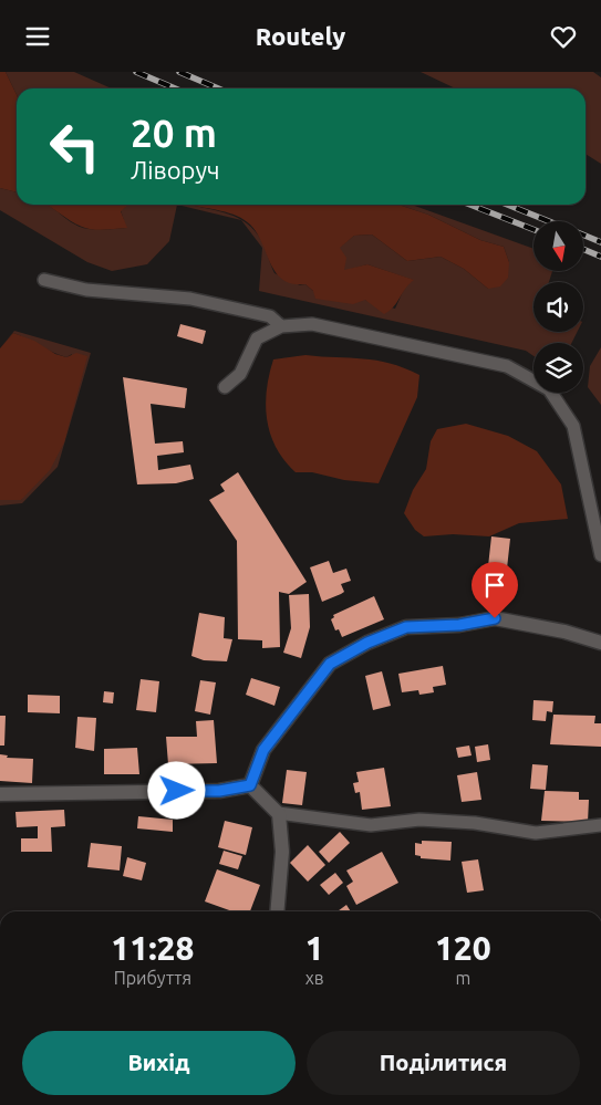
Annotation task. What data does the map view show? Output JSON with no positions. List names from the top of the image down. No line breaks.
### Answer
{"north":"bottom","page":{"header":"Routely","turn":["20 m","Ліворуч"],"eta":["11:28","Прибуття","1","хв","120","m"],"buttons":["Вихід","Поділитися"]}}
